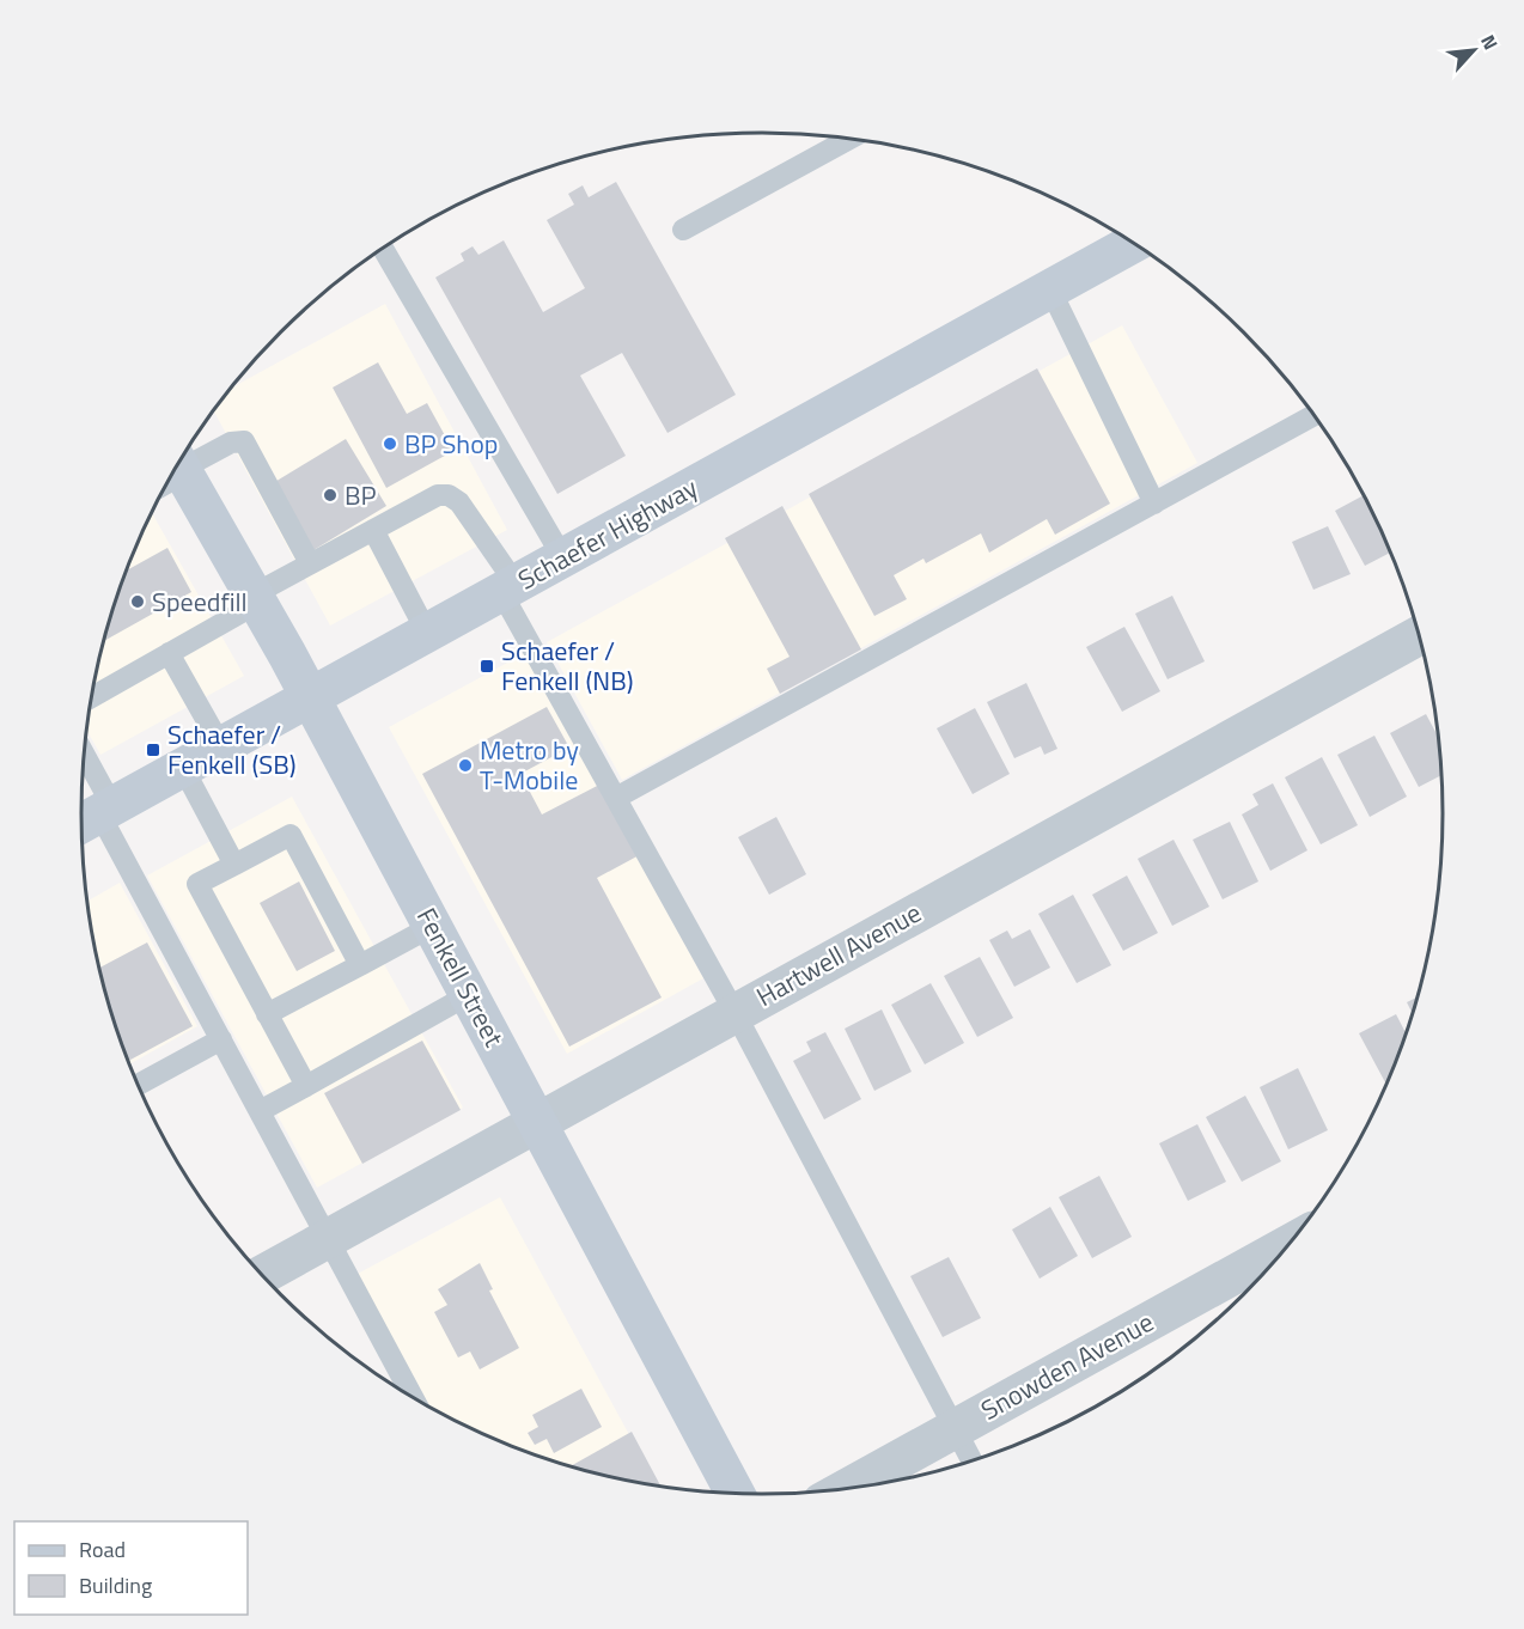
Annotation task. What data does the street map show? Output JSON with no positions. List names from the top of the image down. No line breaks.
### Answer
{"streets":{"street":["Schaefer Highway","Hartwell Avenue","Fenkell Street","Snowden Avenue"]},"crossings":[["Schaefer Highway","Fenkell Street"],["Hartwell Avenue","Fenkell Street"]],"places":{"other":["BP Shop","BP","Speedfill","Metro by T-Mobile"],"transit":["Schaefer / Fenkell (NB)","Schaefer / Fenkell (SB)"]},"legend":["Road","Building"],"north":"top right"}
